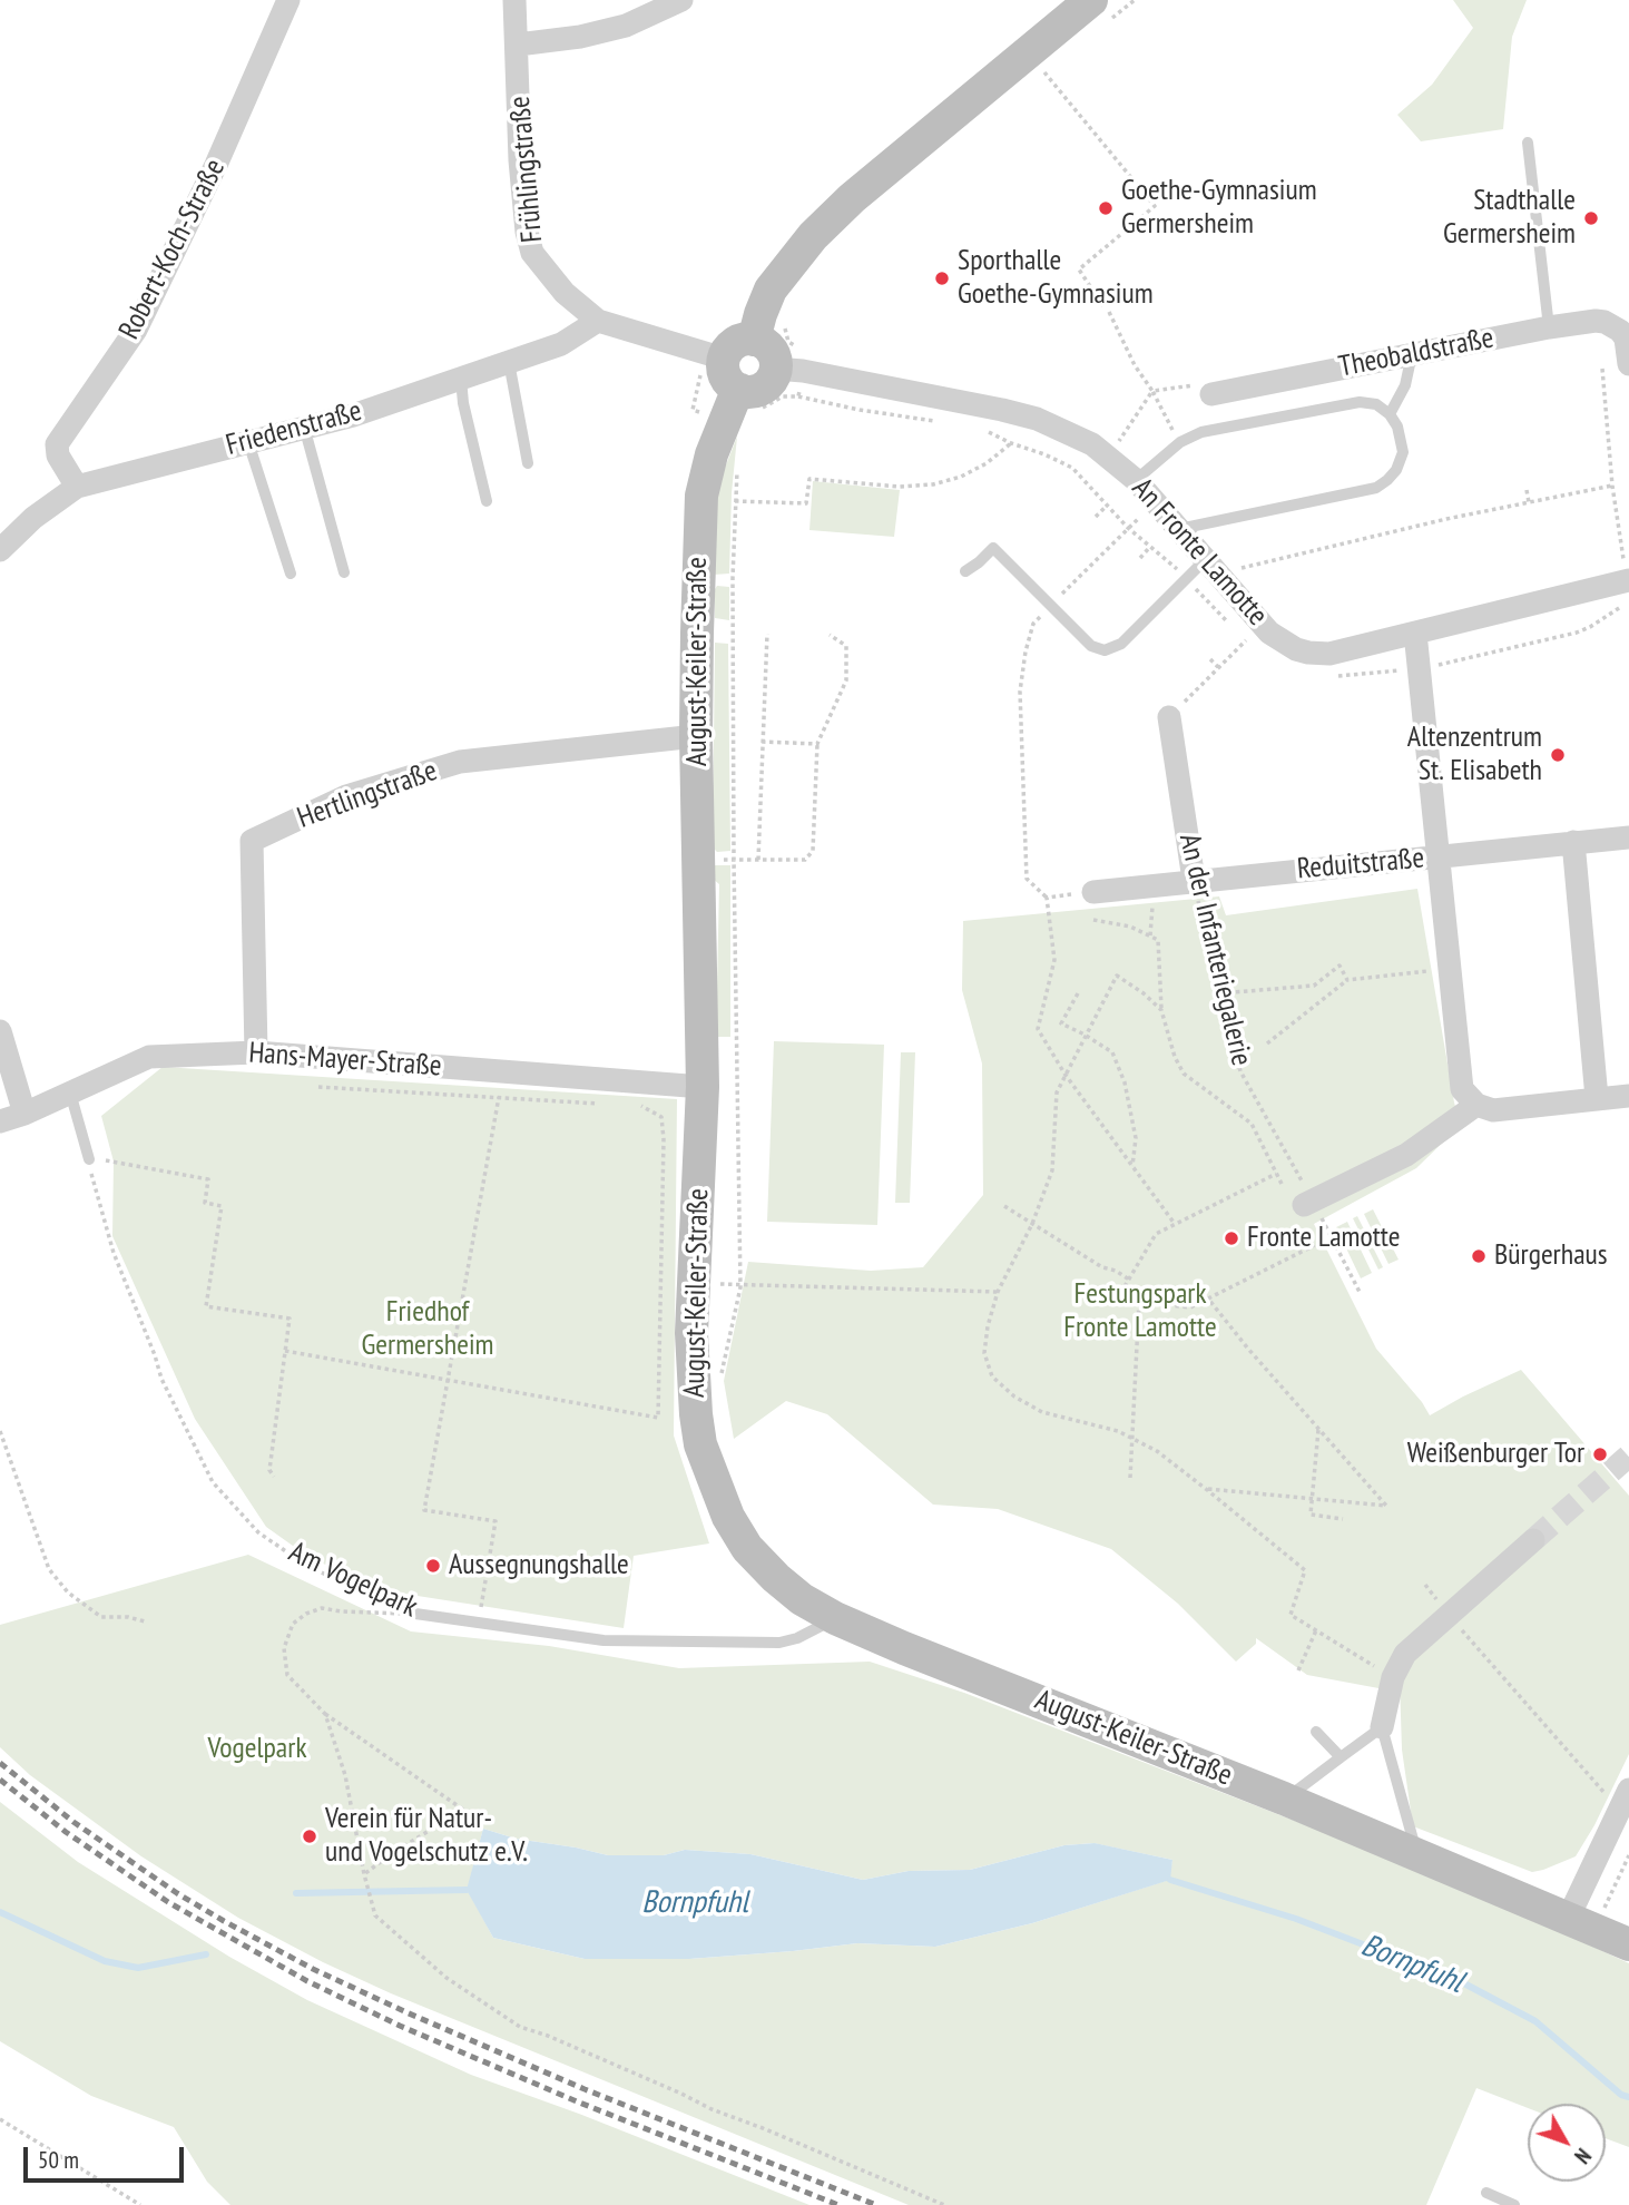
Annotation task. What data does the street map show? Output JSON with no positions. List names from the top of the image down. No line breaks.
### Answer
{"streets":{"street":["Frühlingstraße","Robert-Koch-Straße","Theobaldstraße","Friedenstraße","An Fronte Lamotte","August-Keiler-Straße","Hertlingstraße","Reduitstraße","An der Infanteriegalerie","Hans-Mayer-Straße"],"lane":["Am Vogelpark"]},"crossings":[["Frühlingstraße","Friedenstraße"],["Robert-Koch-Straße","Friedenstraße"],["August-Keiler-Straße","Hertlingstraße"],["August-Keiler-Straße","Hans-Mayer-Straße"],["August-Keiler-Straße","Am Vogelpark"],["Hertlingstraße","Hans-Mayer-Straße"],["Reduitstraße","An der Infanteriegalerie"]],"water":["Bornpfuhl"],"parks":["Festungspark Fronte Lamotte","Friedhof Germersheim","Vogelpark"],"places":["Goethe-Gymnasium Germersheim","Stadthalle Germersheim","Sporthalle Goethe-Gymnasium","Altenzentrum St. Elisabeth","Fronte Lamotte","Bürgerhaus","Weißenburger Tor","Aussegnungshalle","Verein für Natur- und Vogelschutz e.V."],"scale_bar":"50 m","north":"bottom right"}
